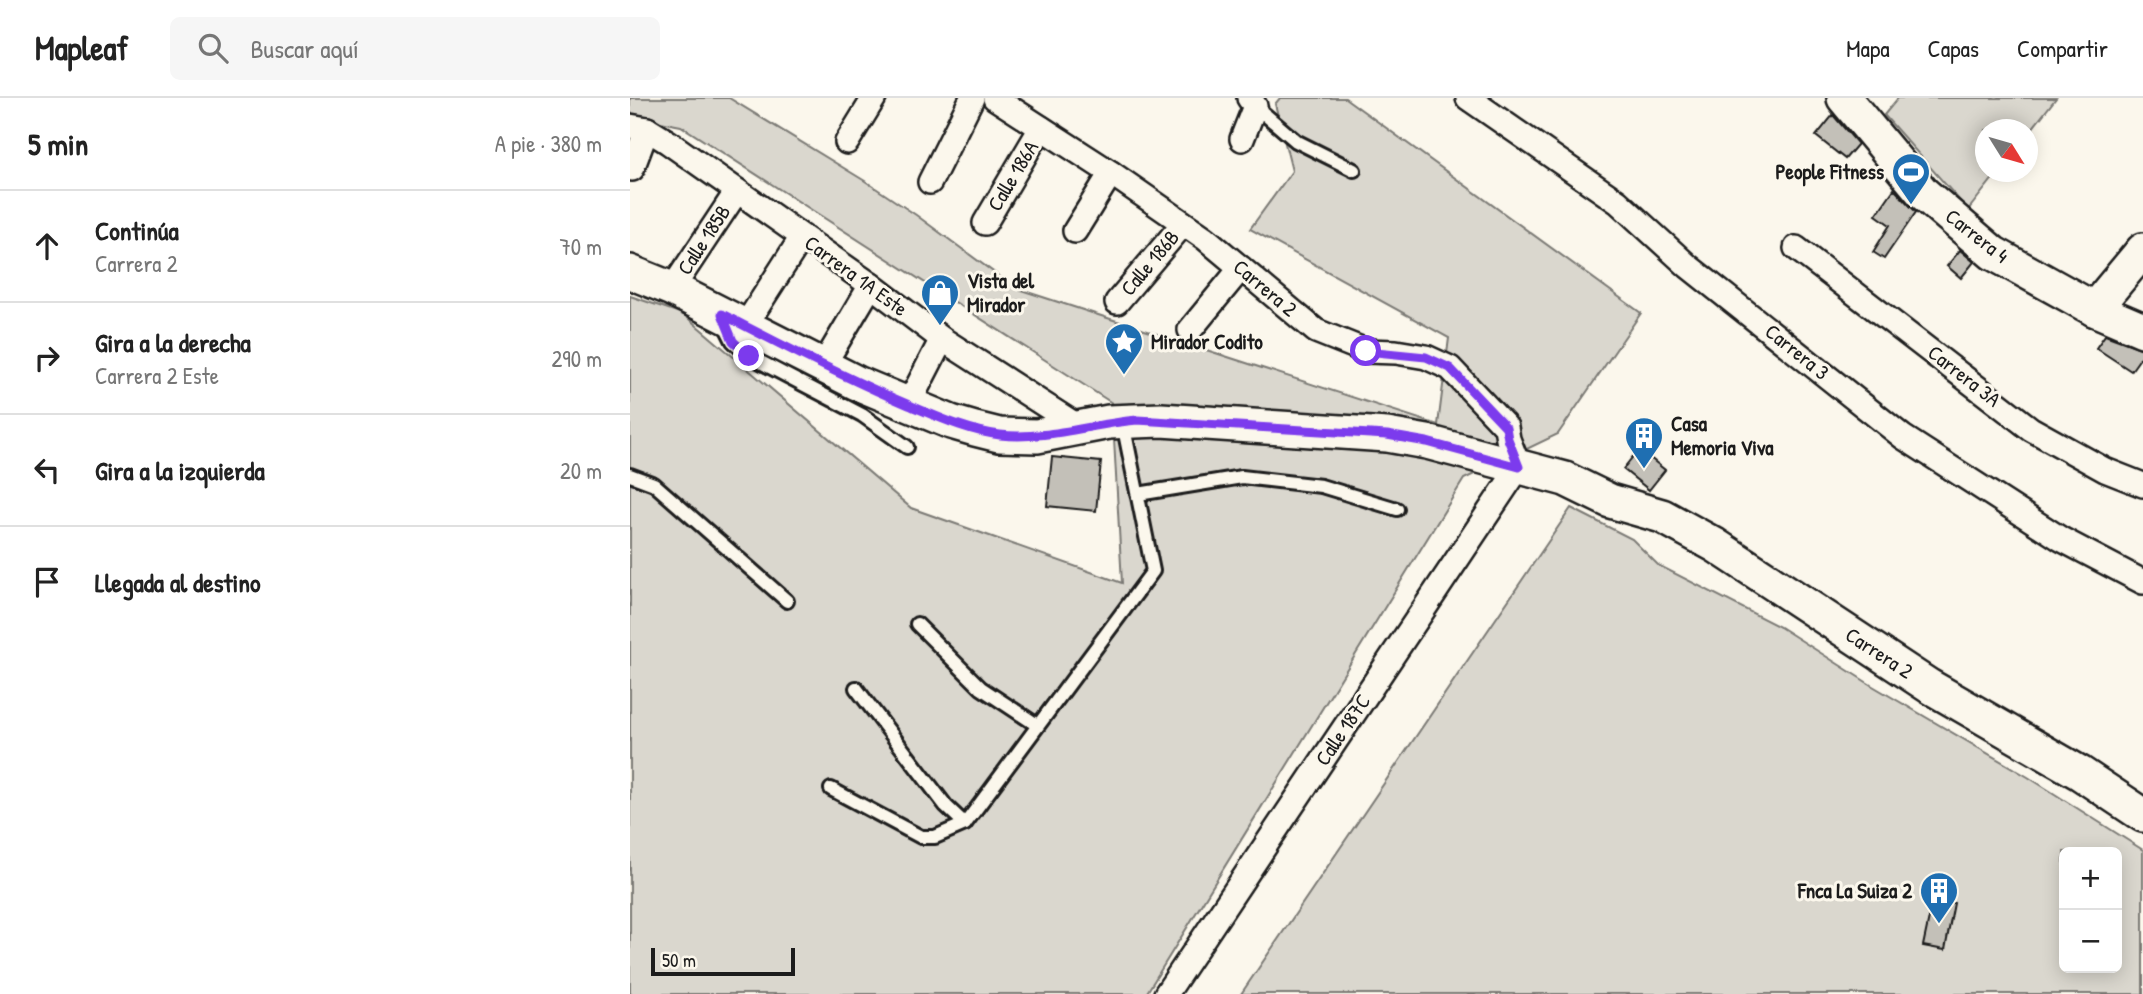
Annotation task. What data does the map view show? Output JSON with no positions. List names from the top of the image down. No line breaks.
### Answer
{"streets":{"main road":["Carrera 4","Carrera 2"],"street":["Calle 186A","Calle 185B","Calle 186B","Carrera 1A Este","Carrera 3","Carrera 3A","Calle 187C"]},"crossings":[["Calle 186A","Carrera 2"],["Calle 185B","Carrera 1A Este"],["Calle 185B","Carrera 2"],["Calle 186B","Carrera 2"],["Carrera 1A Este","Carrera 2"],["Carrera 2","Calle 187C"]],"places":{"sports":["People Fitness"],"shop":["Vista del Mirador"],"place":["Mirador Codito"],"building":["Casa Memoria Viva","Fnca La Suiza 2"]},"scale_bar":"50 m","north":"bottom right","page":{"header":"Mapleaf","search":"Buscar aquí","nav":["Mapa","Capas","Compartir"],"heading":["5 min","A pie · 380 m"],"list":[["Continúa","Carrera 2","70 m"],["Gira a la derecha","Carrera 2 Este","290 m"],["Gira a la izquierda","20 m"],"Llegada al destino"],"map_buttons":["+","−"],"scale":"50 m"}}
